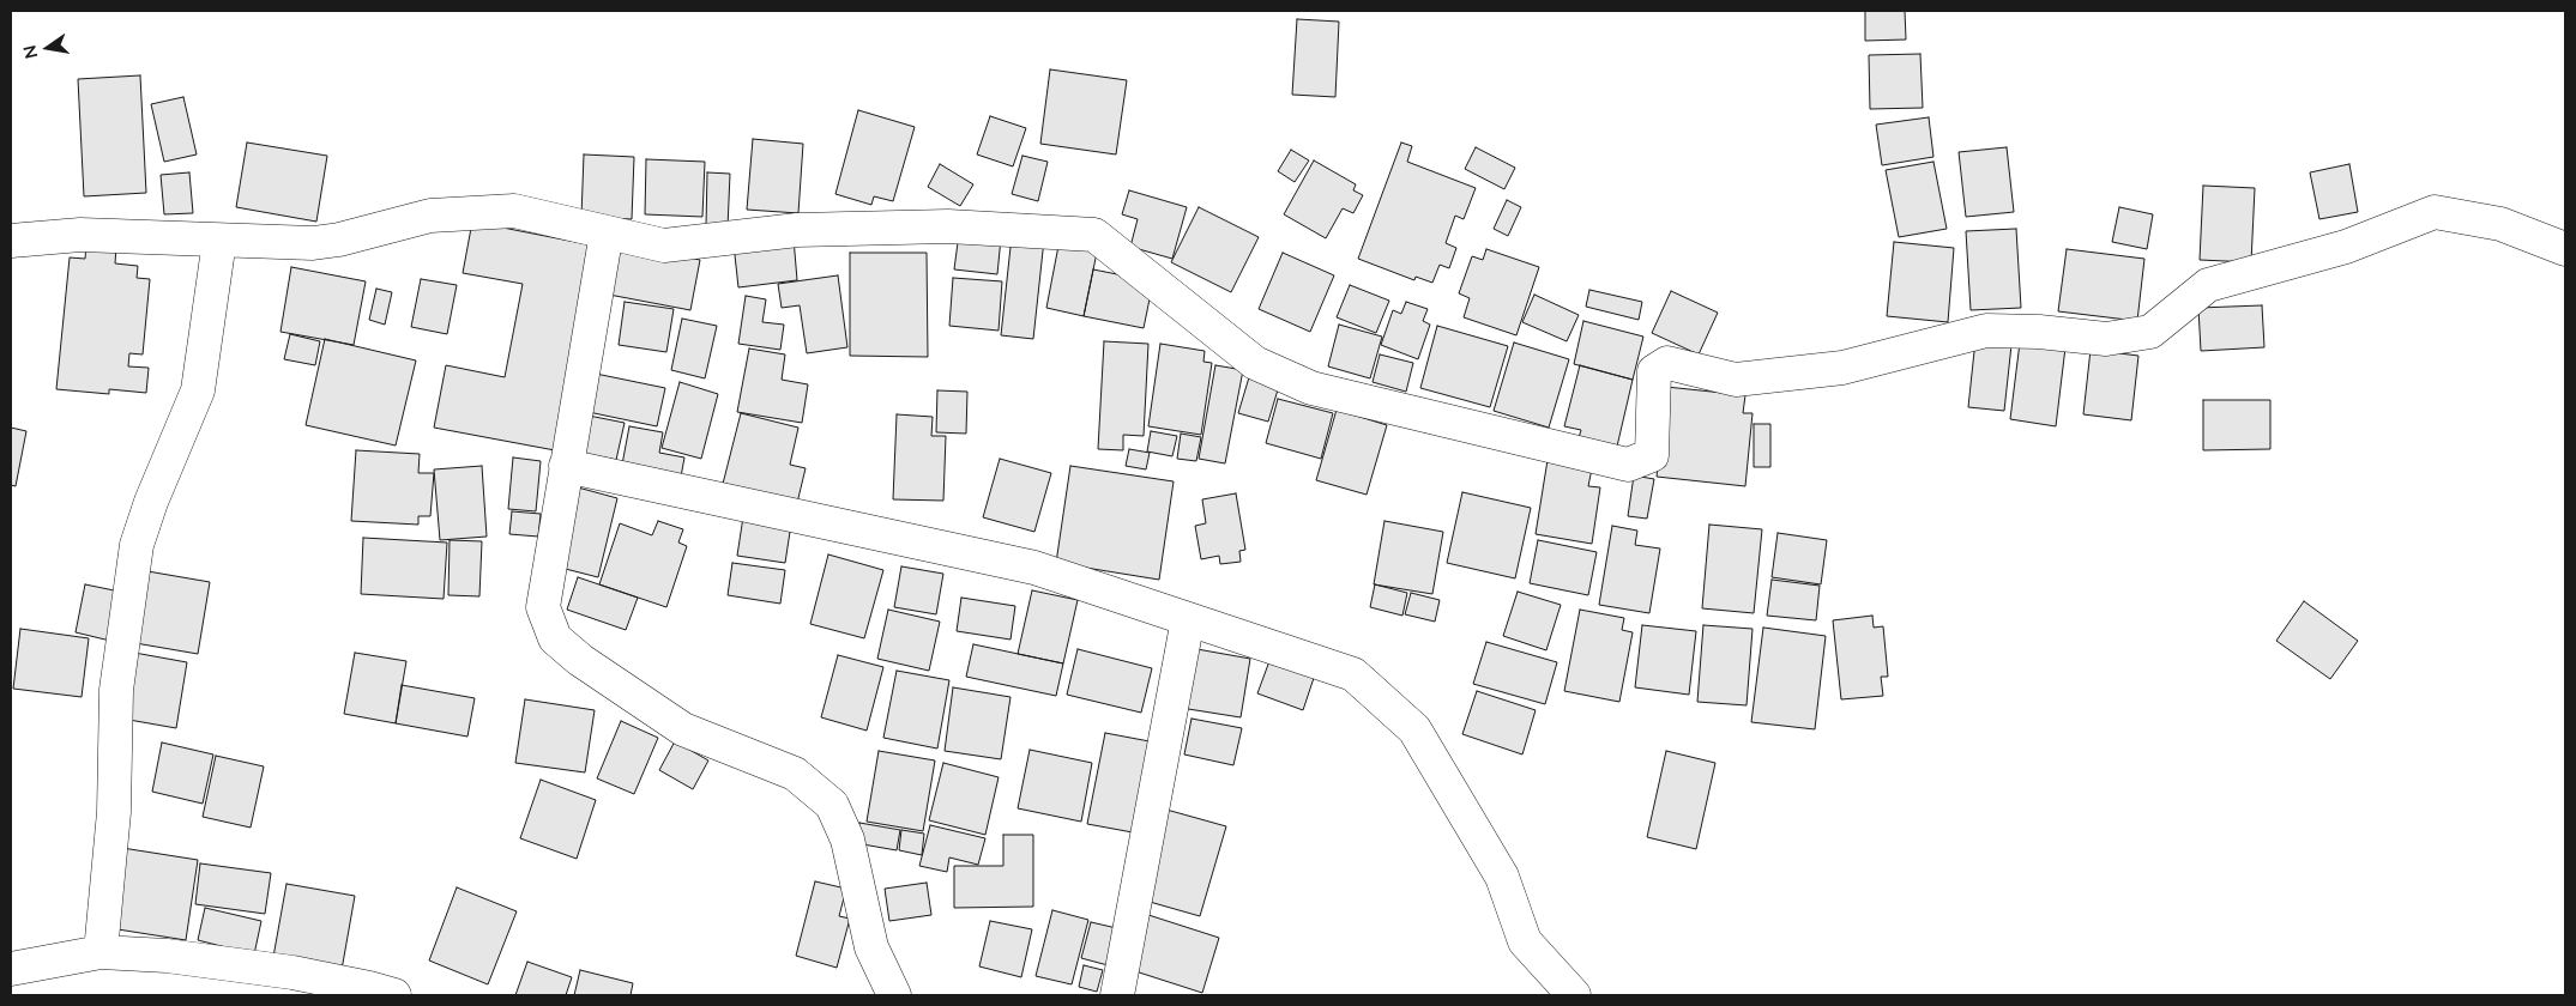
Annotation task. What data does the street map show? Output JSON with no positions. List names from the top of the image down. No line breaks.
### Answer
{"north":"left"}
